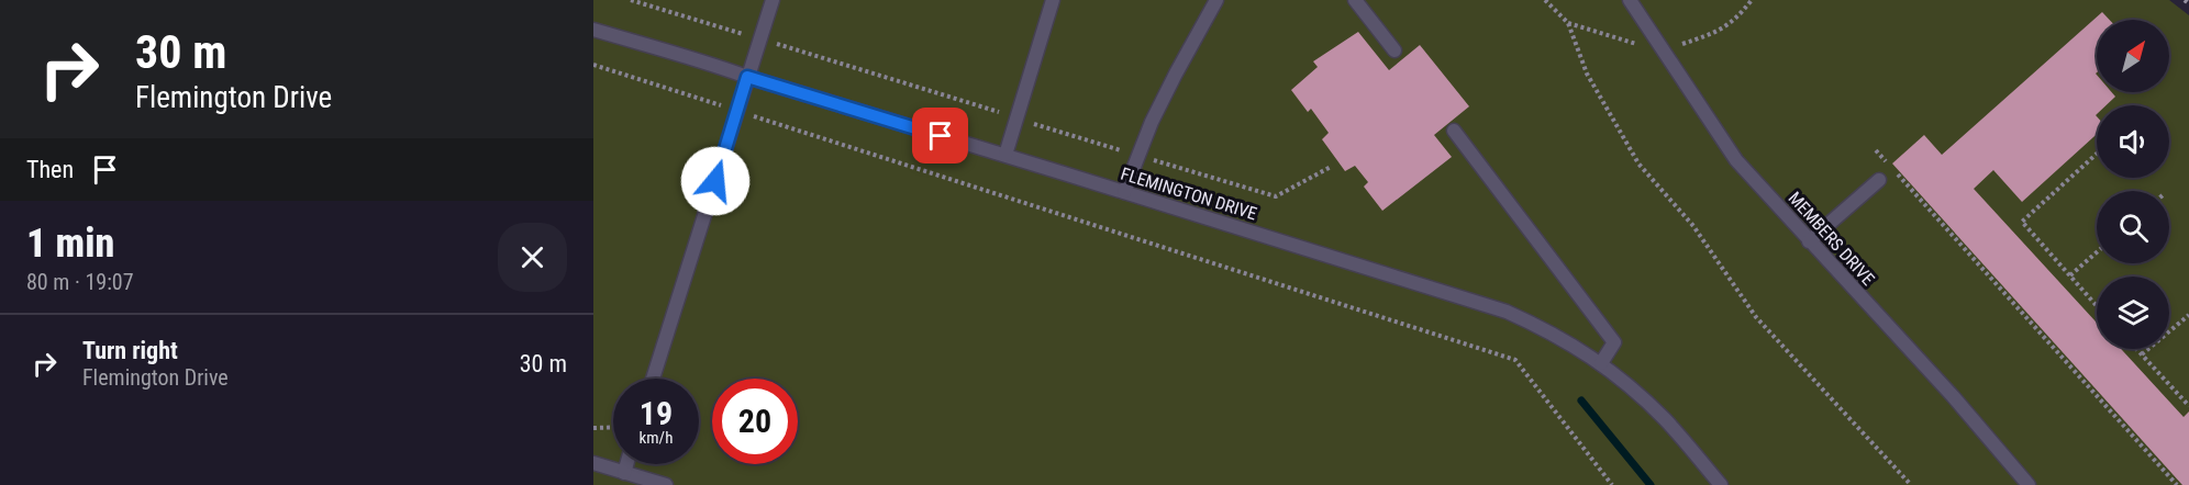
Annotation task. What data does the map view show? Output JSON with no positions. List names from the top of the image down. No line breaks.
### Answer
{"streets":{"lane":["FLEMINGTON DRIVE","MEMBERS DRIVE"]},"north":"top right","page":{"turn":["30 m","Flemington Drive"],"then":"Then","heading":["1 min","80 m · 19:07"],"list":[{"name":"Turn right","note":"Flemington Drive","value":"30 m"}],"speed":"19 km/h","limit":"20"}}
